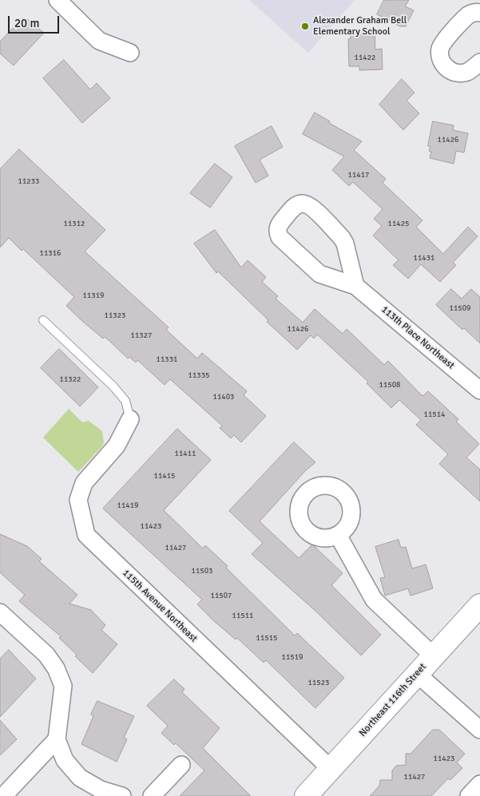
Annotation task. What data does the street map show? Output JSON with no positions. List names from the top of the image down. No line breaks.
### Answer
{"streets":{"street":["113th Place Northeast","115th Avenue Northeast","Northeast 116th Street"]},"crossings":[["115th Avenue Northeast","Northeast 116th Street"]],"places":["Alexander Graham Bell Elementary School"],"house_numbers":["11422","11426","11417","11233","11312","11425","11316","11431","11319","11509","11323","11426","11327","11331","11335","11322","11508","11403","11514","11411","11415","11419","11423","11427","11503","11507","11511","11515","11519","11523","11423","11427"],"scale_bar":"20 m"}
